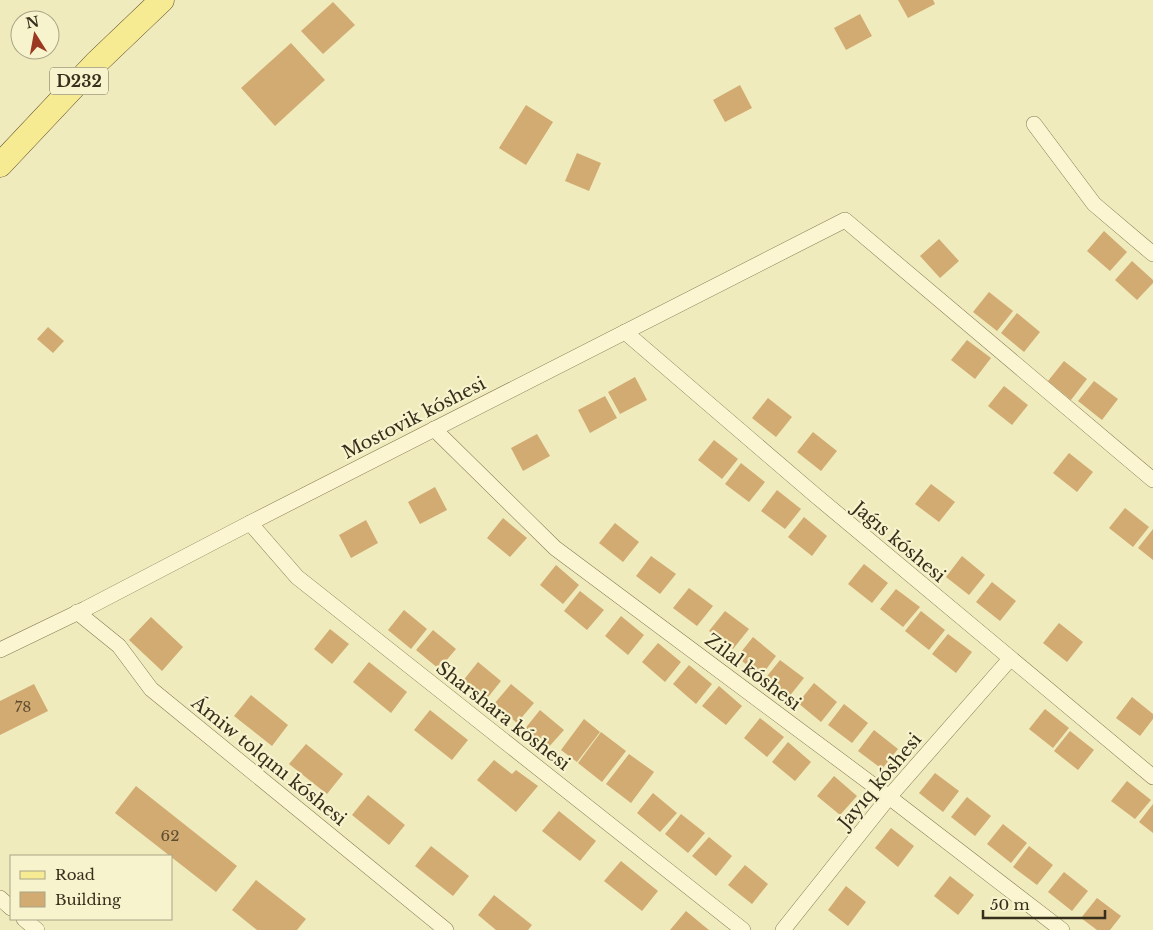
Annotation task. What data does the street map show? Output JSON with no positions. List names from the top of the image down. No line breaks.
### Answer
{"streets":{"main road":["D232"],"street":["Mostovik kóshesi","Jaǵıs kóshesi","Zilal kóshesi","Sharshara kóshesi","Ámiw tolqını kóshesi","Jayıq kóshesi"]},"crossings":[["Mostovik kóshesi","Jaǵıs kóshesi"],["Mostovik kóshesi","Zilal kóshesi"],["Mostovik kóshesi","Sharshara kóshesi"],["Mostovik kóshesi","Ámiw tolqını kóshesi"],["Jaǵıs kóshesi","Jayıq kóshesi"],["Zilal kóshesi","Jayıq kóshesi"]],"house_numbers":["78","62"],"legend":["Road","Building"],"scale_bar":"50 m","north":"top"}
